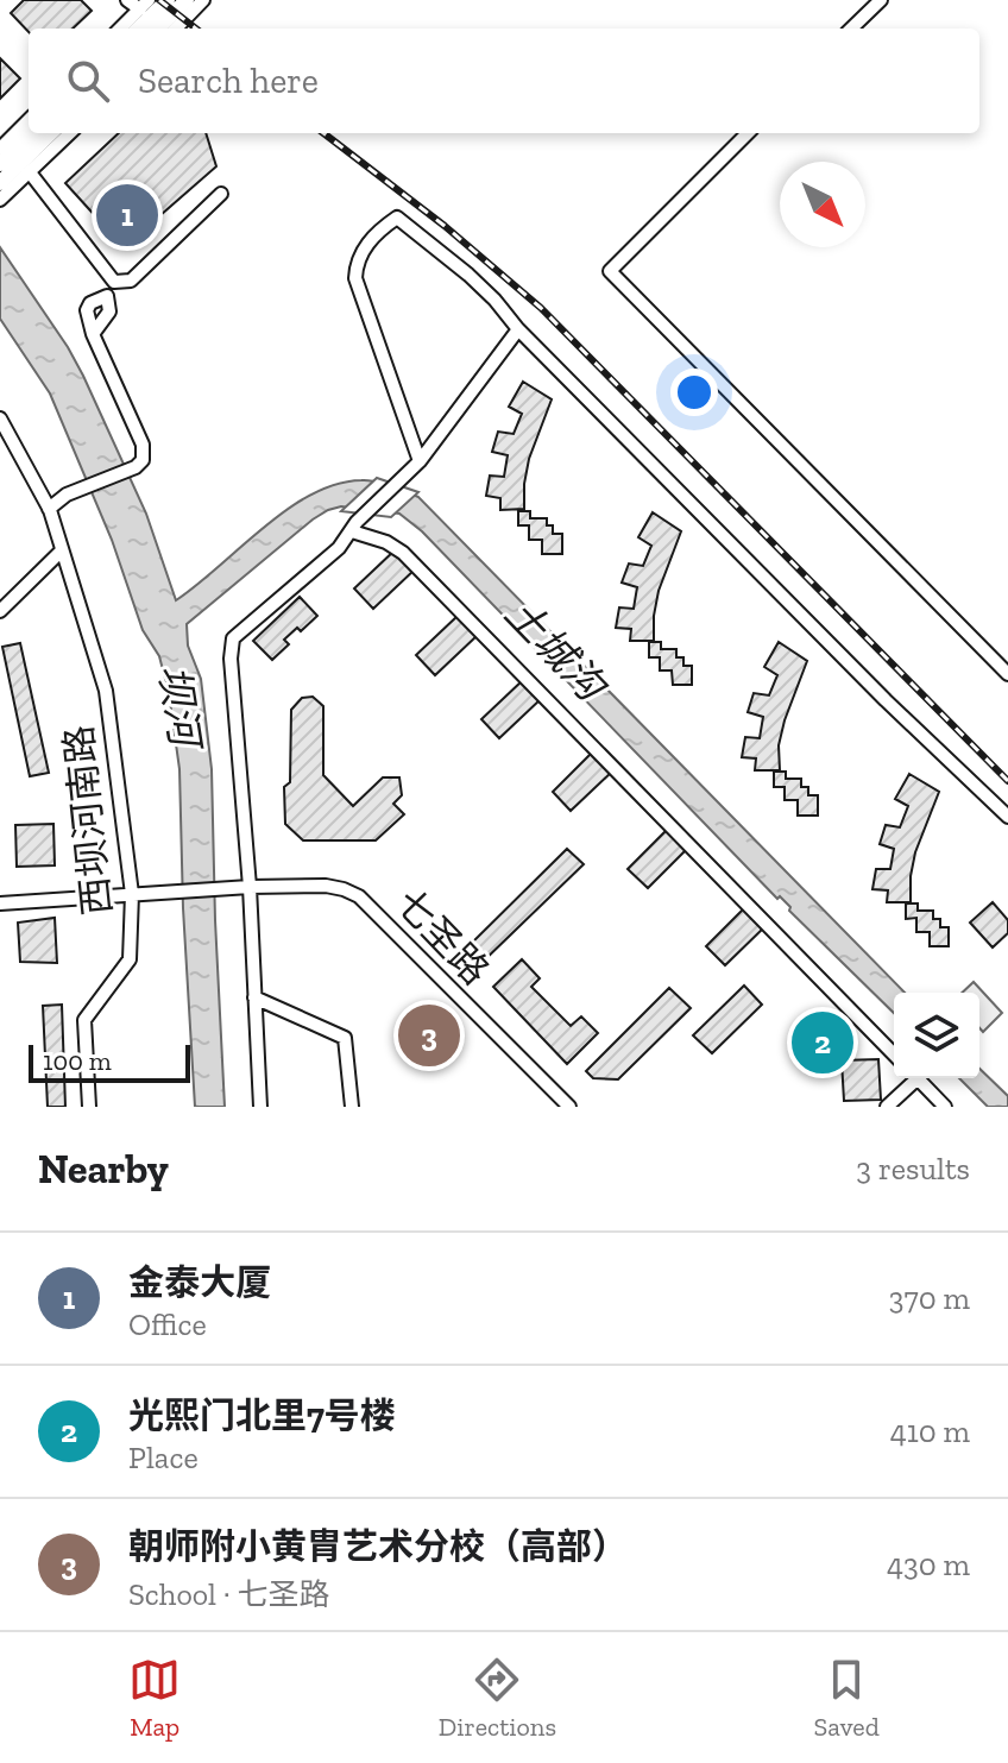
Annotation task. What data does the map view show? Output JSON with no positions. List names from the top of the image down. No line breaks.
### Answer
{"streets":{"street":["西坝河南路","七圣路"]},"crossings":[["西坝河南路","七圣路"]],"water":["土城沟","坝河"],"scale_bar":"100 m","north":"bottom right","page":{"search":"Search here","pins":["1","3","2"],"scale":"100 m","heading":["Nearby","3 results"],"list":[{"mark":"1","name":"金泰大厦","note":"Office","value":"370 m"},{"mark":"2","name":"光熙门北里7号楼","note":"Place","value":"410 m"},{"mark":"3","name":"朝师附小黄胄艺术分校（高部）","note":"School · 七圣路","value":"430 m"}],"nav":["Map","Directions","Saved"]}}
